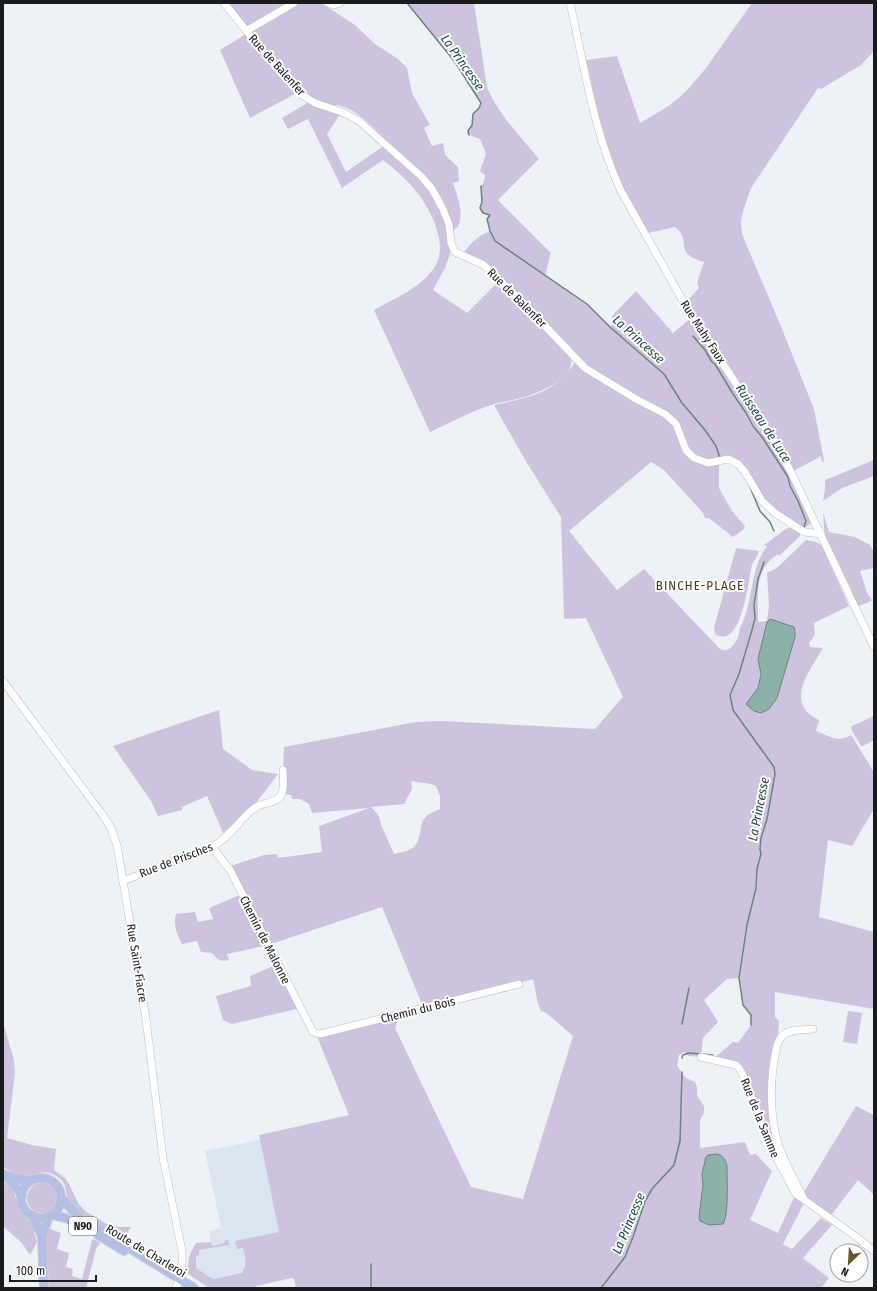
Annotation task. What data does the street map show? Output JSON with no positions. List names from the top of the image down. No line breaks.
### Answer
{"streets":{"main road":["N90","Route de Charleroi"],"street":["Rue de Balenfer","Rue Mahy Faux","Rue de Prisches","Chemin de Malonne","Rue Saint-Fiacre","Chemin du Bois","Rue de la Samme"]},"crossings":[["Rue de Balenfer","Rue Mahy Faux"],["Rue de Prisches","Chemin de Malonne"],["Rue de Prisches","Rue Saint-Fiacre"],["Chemin de Malonne","Chemin du Bois"],["Rue Saint-Fiacre","N90"],["Rue Saint-Fiacre","Route de Charleroi"],["N90","Route de Charleroi"]],"districts":["BINCHE-PLAGE"],"water":["La Princesse","Ruisseau de Luce"],"scale_bar":"100 m","north":"bottom left"}
